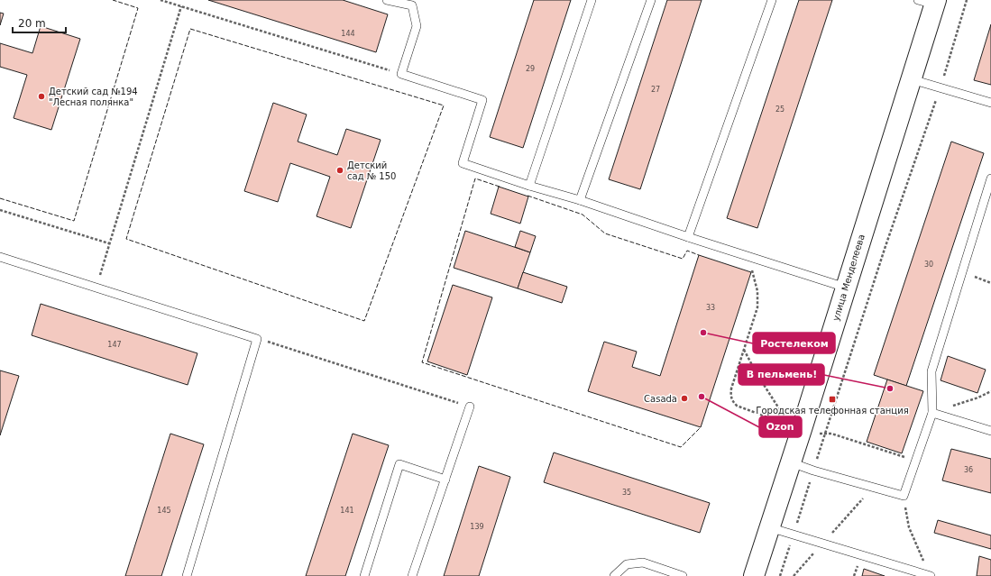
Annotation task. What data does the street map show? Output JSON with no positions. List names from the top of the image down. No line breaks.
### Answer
{"streets":{"street":["улица Менделеева"]},"places":{"other":["Детский сад №194 \"Лесная полянка\"","Детский сад № 150","Ростелеком","В пельмень!","Ozon","Casada"],"transit":["Городская телефонная станция"]},"house_numbers":["144","29","27","25","30","33","147","36","35","145","141","139"],"scale_bar":"20 m"}
